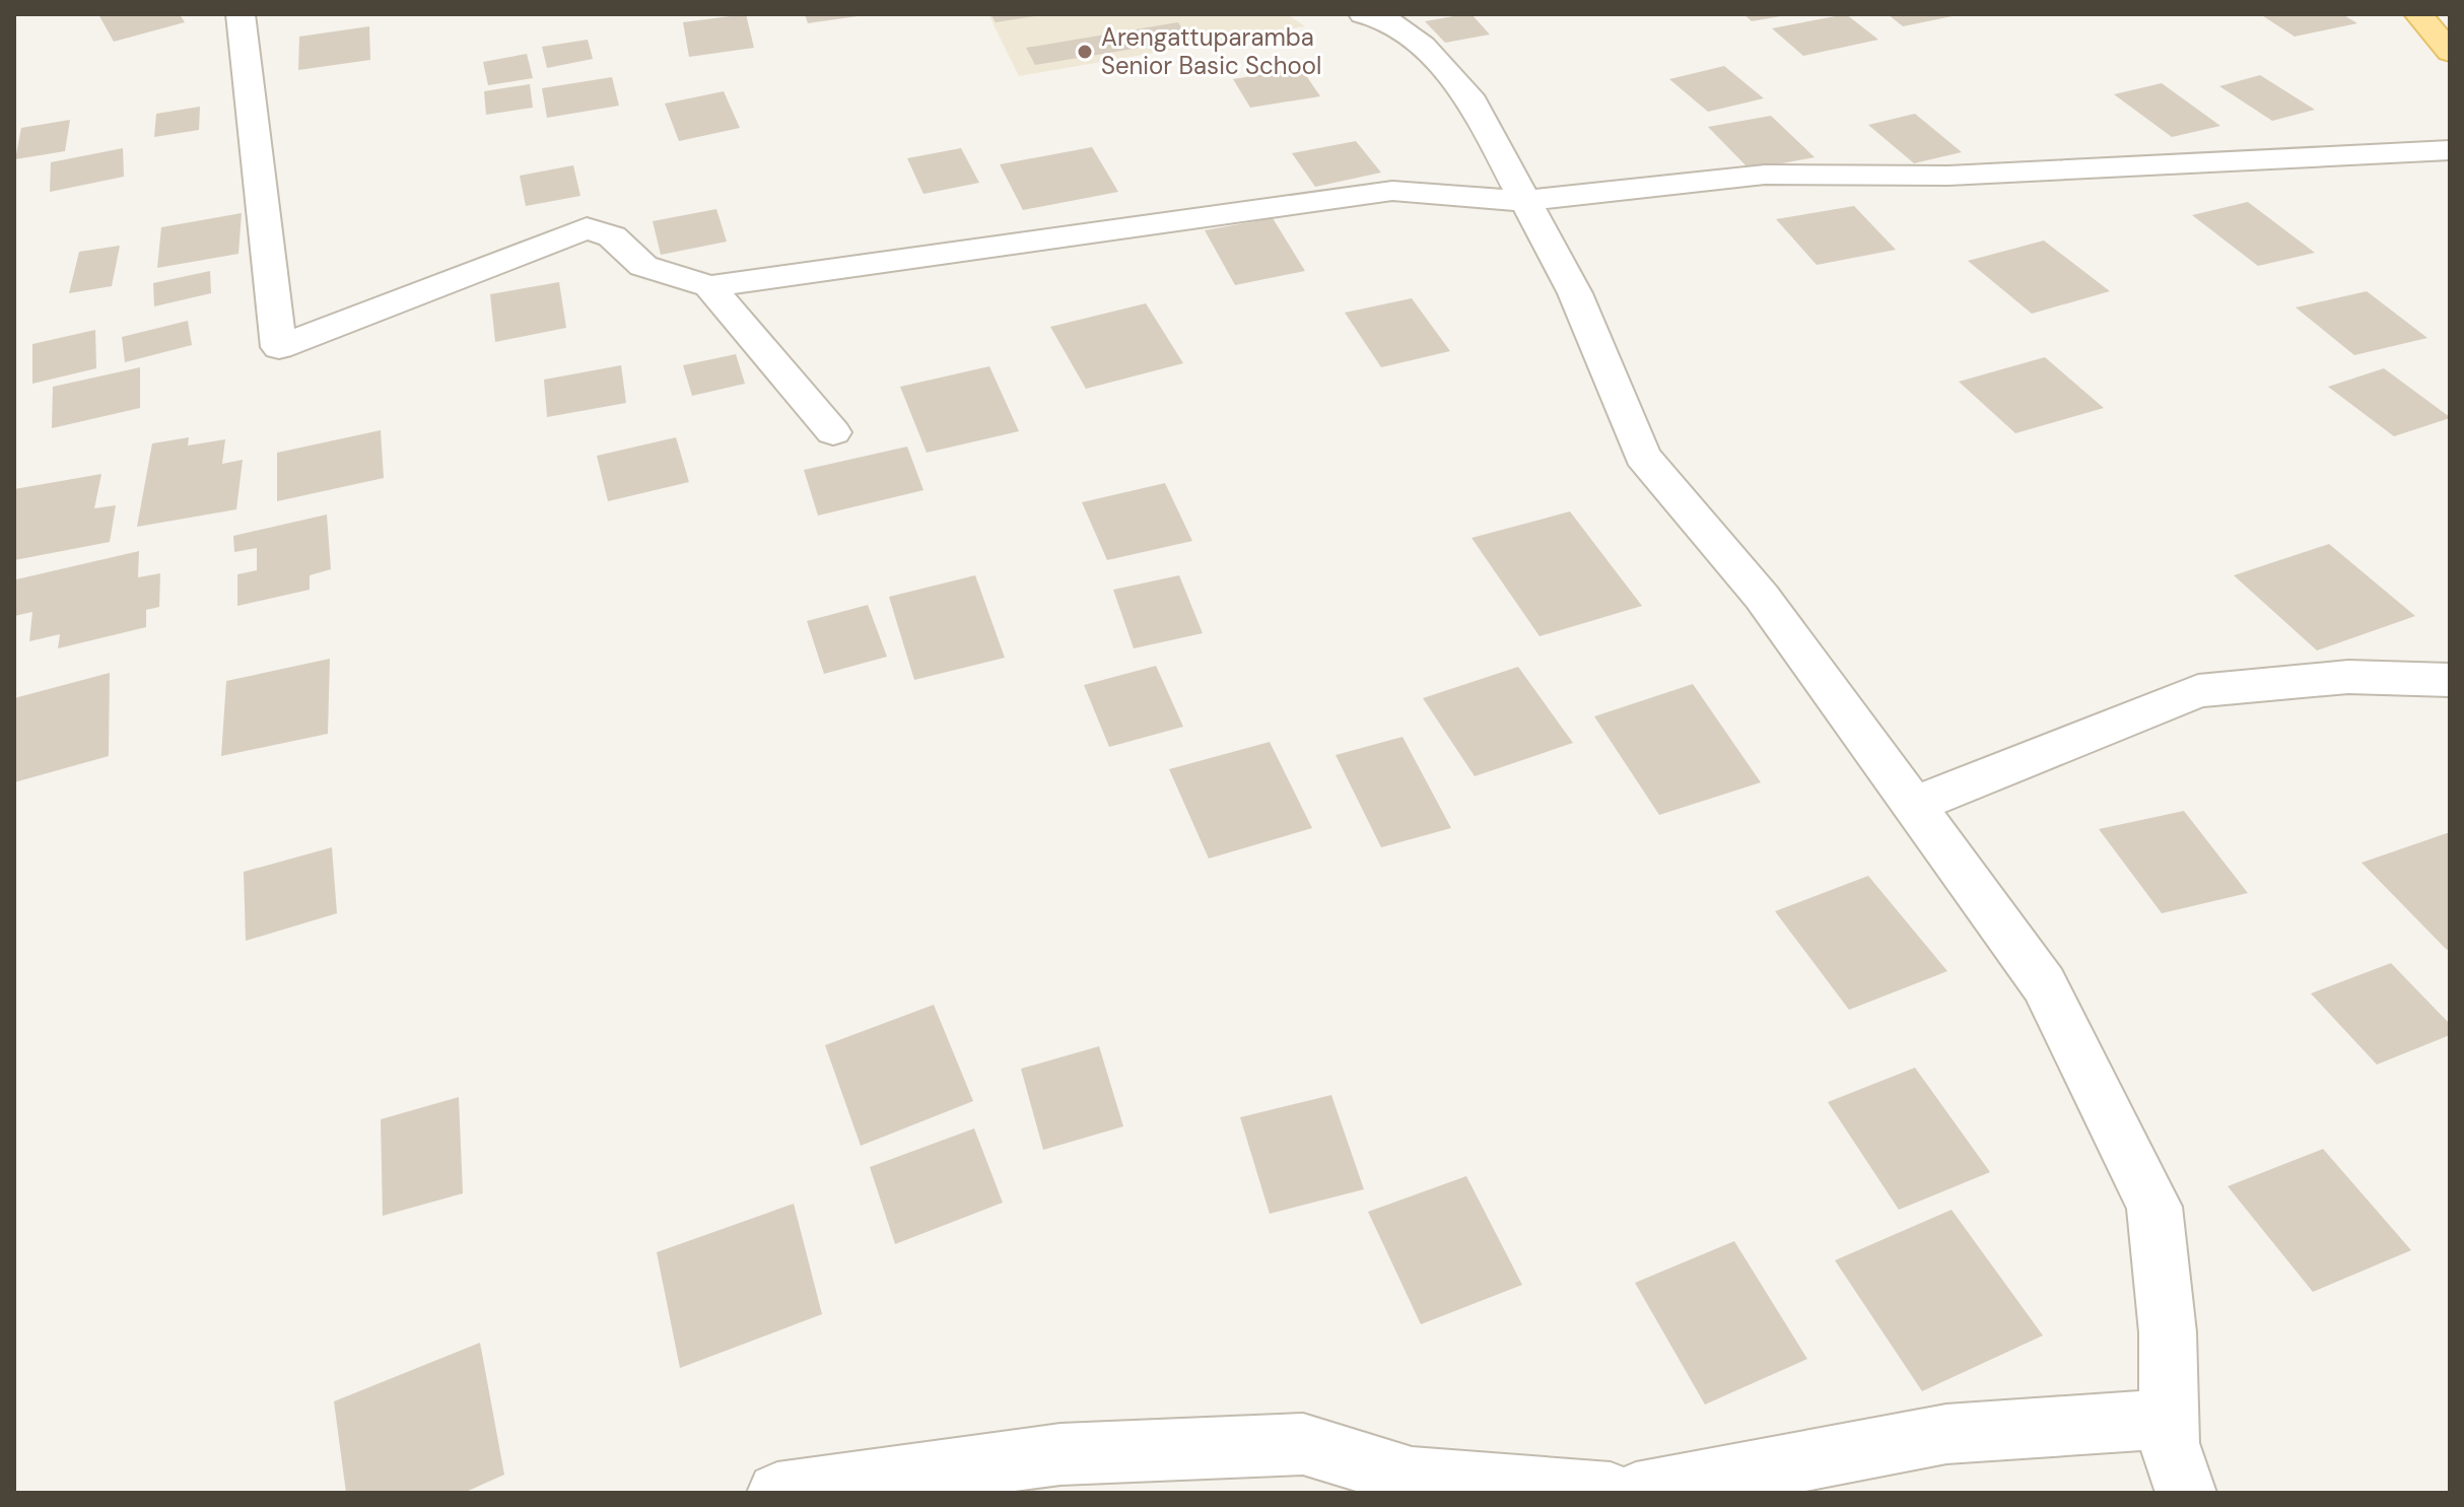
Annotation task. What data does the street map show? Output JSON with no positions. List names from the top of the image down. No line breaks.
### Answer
{"places":["Arengattuparamba Senior Basic School"]}
